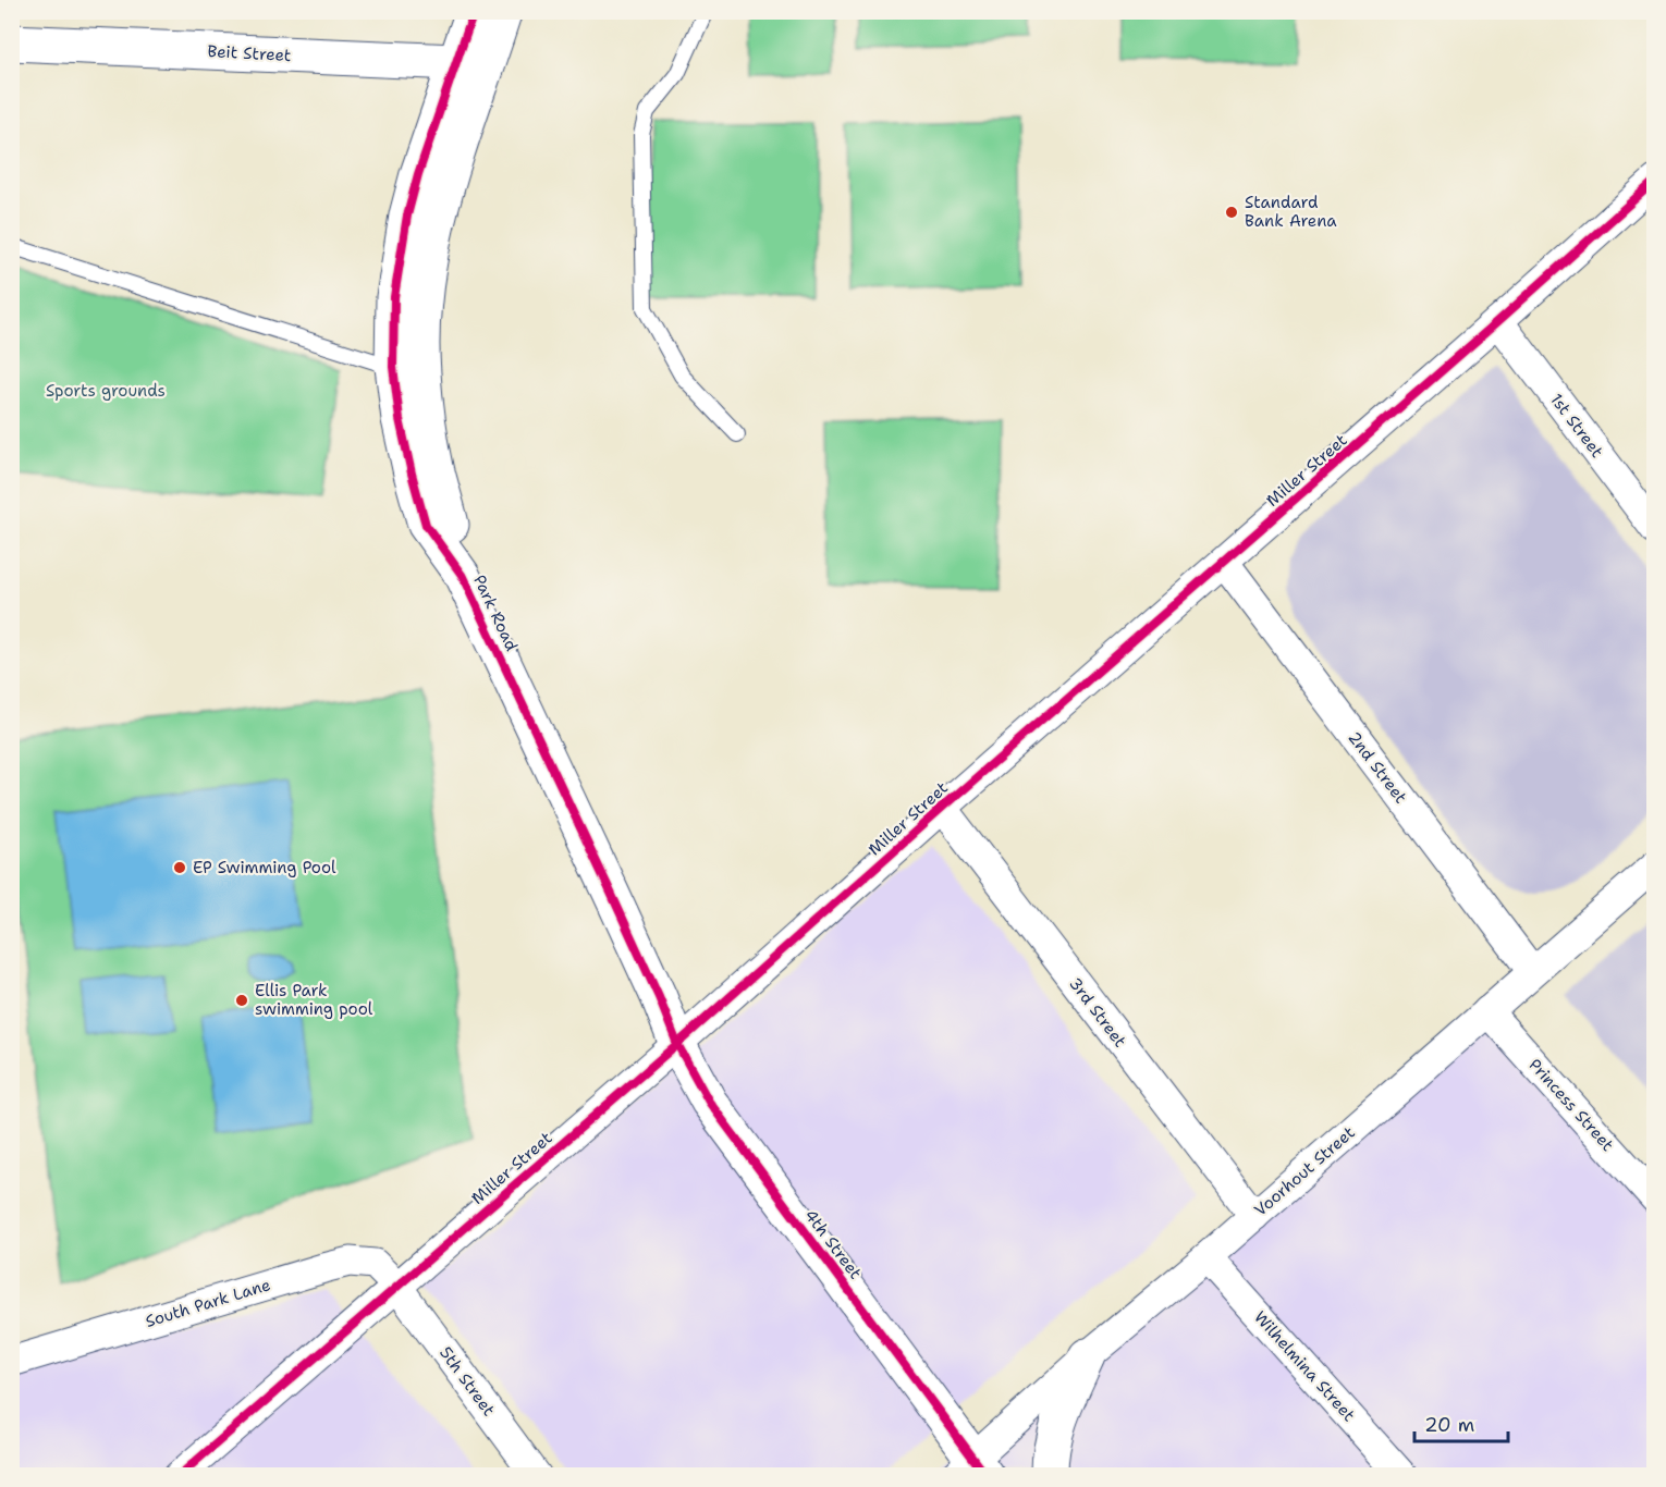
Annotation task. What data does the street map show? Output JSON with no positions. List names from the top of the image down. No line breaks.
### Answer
{"streets":{"street":["Beit Street","1st Street","Miller Street","Park Road","2nd Street","3rd Street","Princess Street","Voorhout Street","4th Street","South Park Lane","Wilhelmina Street","5th Street"]},"crossings":[["Beit Street","Park Road"],["1st Street","Miller Street"],["Miller Street","Park Road"],["Miller Street","2nd Street"],["Miller Street","3rd Street"],["Miller Street","4th Street"],["Miller Street","South Park Lane"],["Miller Street","5th Street"],["Park Road","4th Street"],["2nd Street","Voorhout Street"],["3rd Street","Voorhout Street"],["Princess Street","Voorhout Street"],["Voorhout Street","4th Street"],["Voorhout Street","Wilhelmina Street"],["South Park Lane","5th Street"]],"parks":["Sports grounds"],"places":["Standard Bank Arena","EP Swimming Pool","Ellis Park swimming pool"],"scale_bar":"20 m"}
